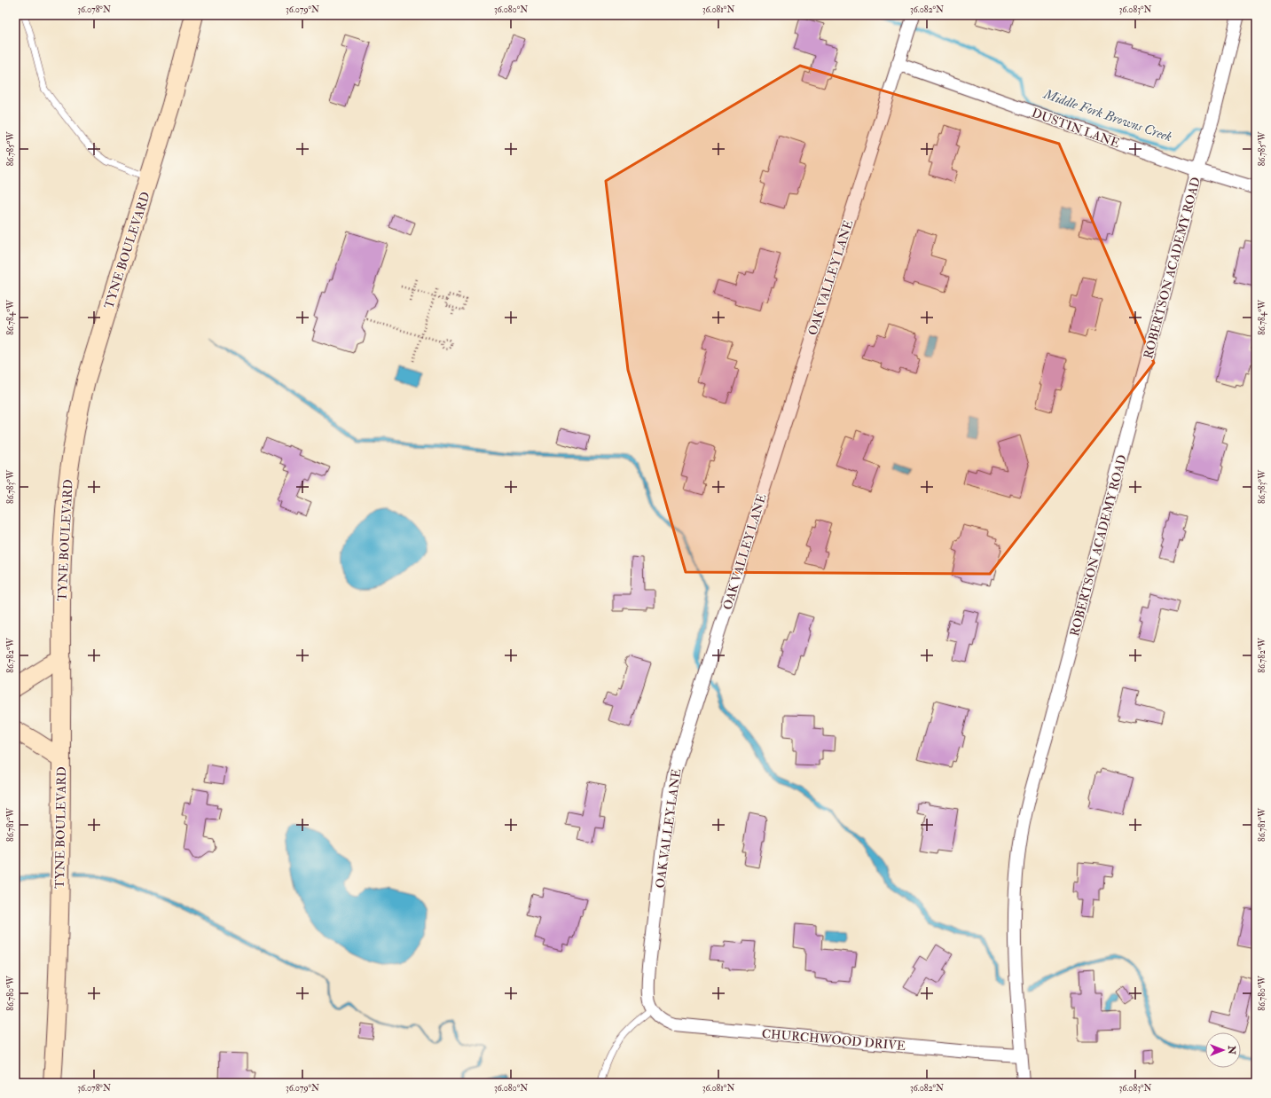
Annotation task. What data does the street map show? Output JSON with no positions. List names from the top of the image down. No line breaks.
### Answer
{"streets":{"street":["DUSTIN LANE","TYNE BOULEVARD","ROBERTSON ACADEMY ROAD","OAK VALLEY LANE","CHURCHWOOD DRIVE"]},"crossings":[["DUSTIN LANE","ROBERTSON ACADEMY ROAD"],["DUSTIN LANE","OAK VALLEY LANE"],["ROBERTSON ACADEMY ROAD","CHURCHWOOD DRIVE"],["OAK VALLEY LANE","CHURCHWOOD DRIVE"]],"water":["Middle Fork Browns Creek"],"north":"right","coordinates":["36.078°N","36.079°N","36.080°N","36.081°N","36.082°N","36.083°N","86.785°W","86.784°W","86.783°W","86.782°W","86.781°W","86.780°W"]}
